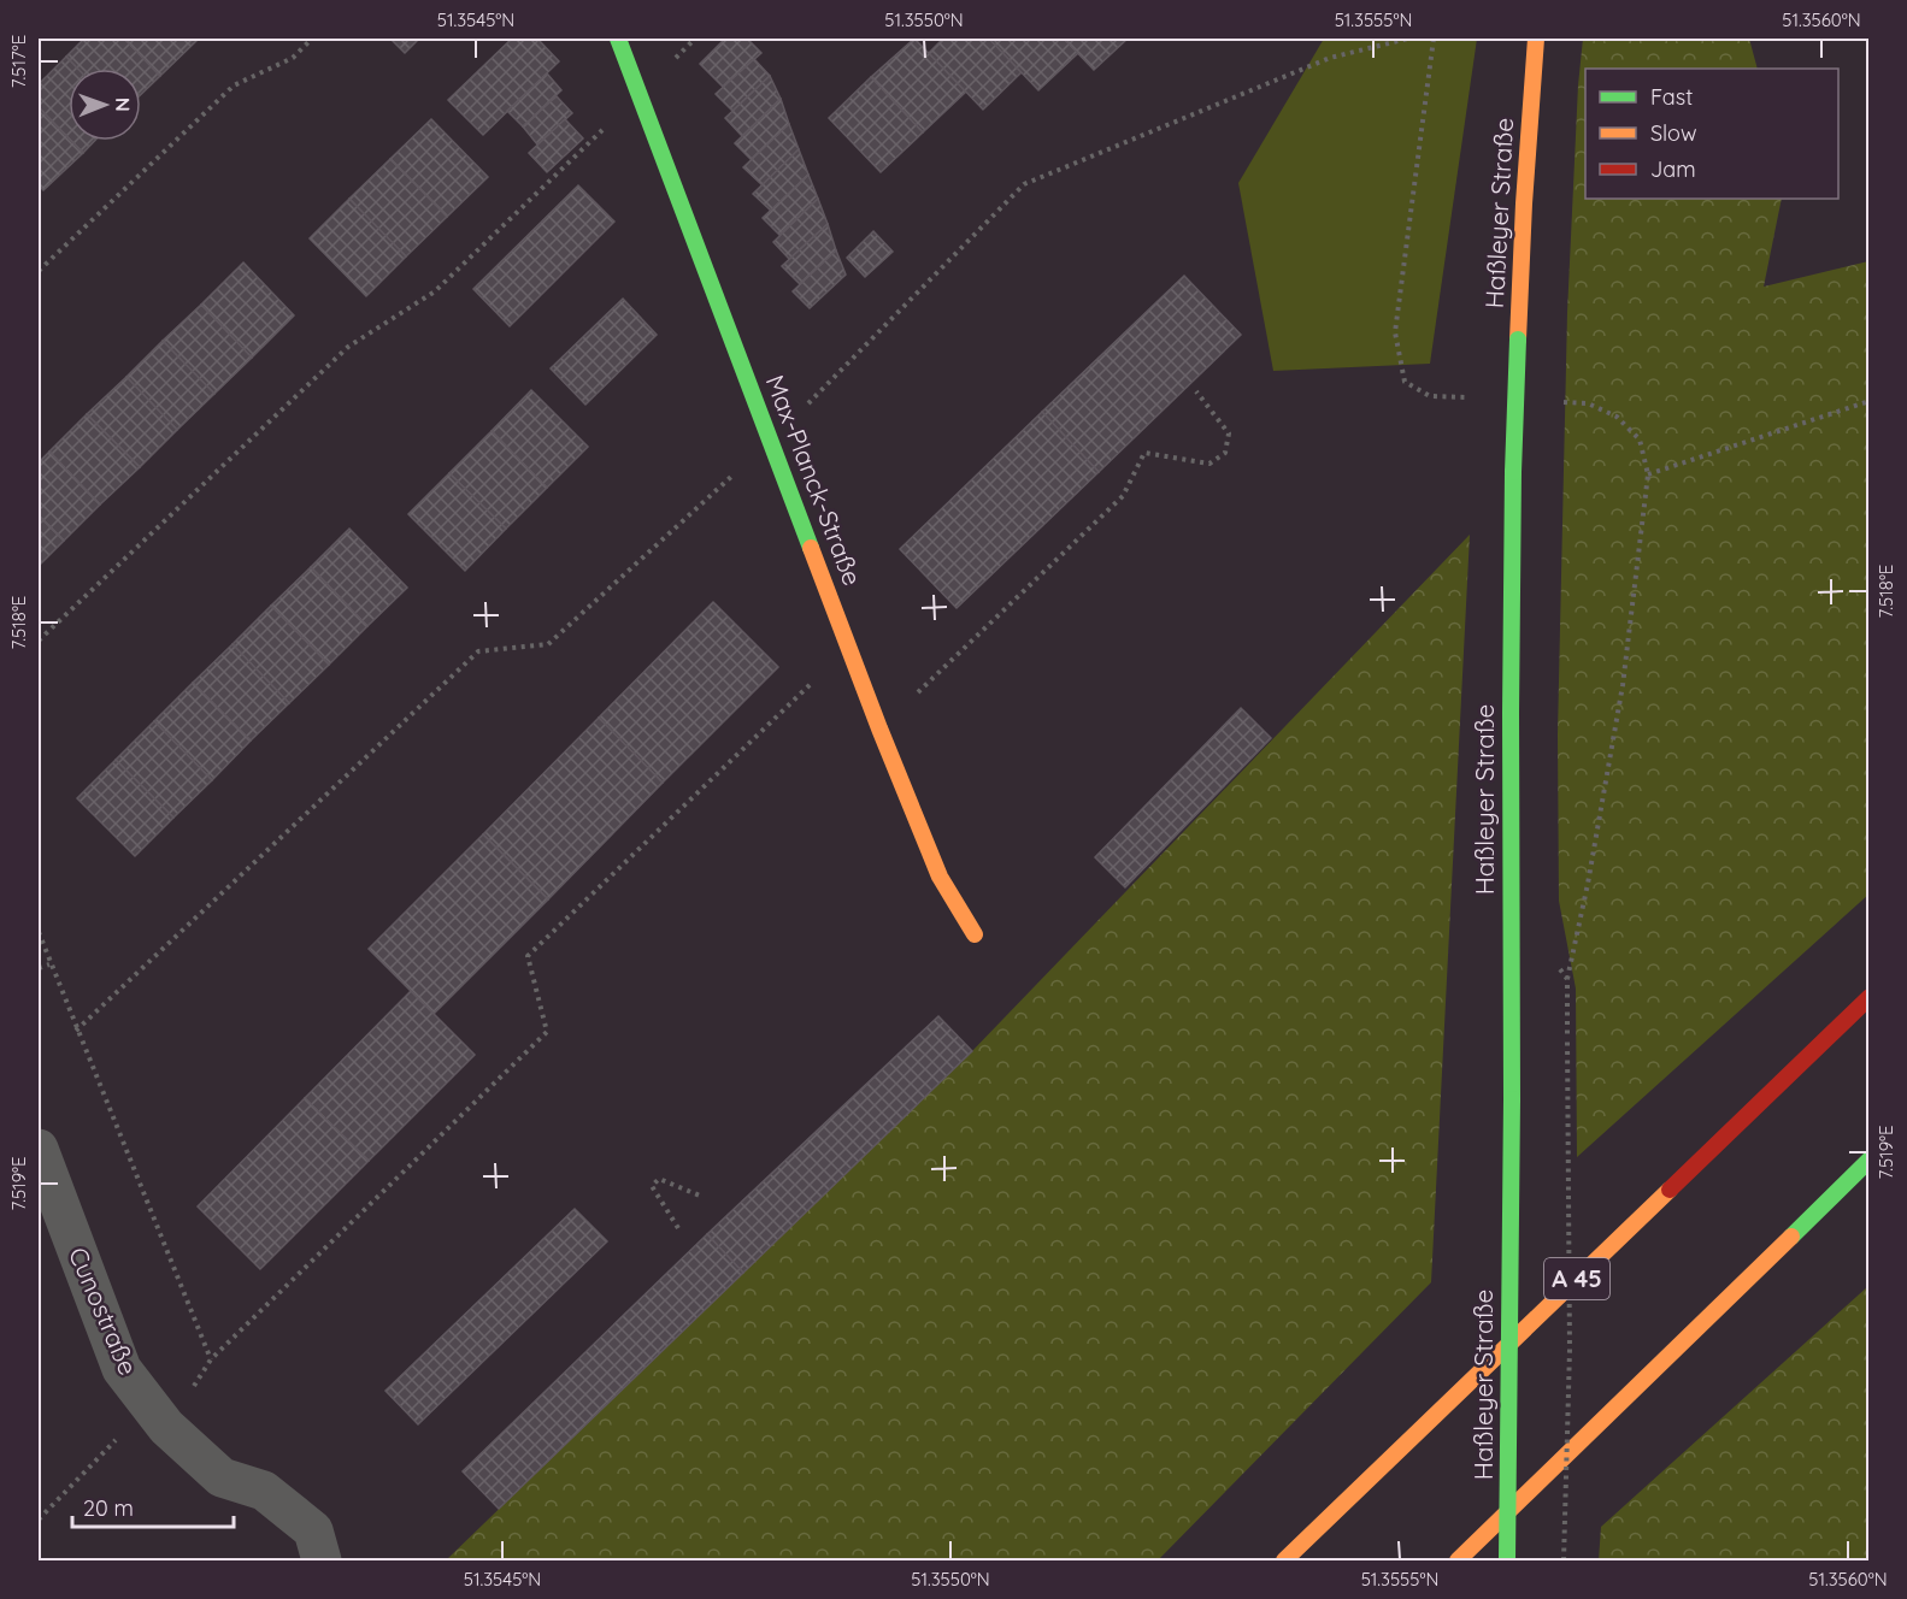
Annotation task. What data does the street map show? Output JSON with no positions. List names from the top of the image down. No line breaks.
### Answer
{"streets":{"main road":["Haßleyer Straße","Max-Planck-Straße","A 45"],"street":["Cunostraße"]},"legend":["Fast","Slow","Jam"],"scale_bar":"20 m","north":"right","coordinates":["51.3545°N","51.3550°N","51.3555°N","51.3560°N","7.517°E","7.518°E","7.519°E"]}
